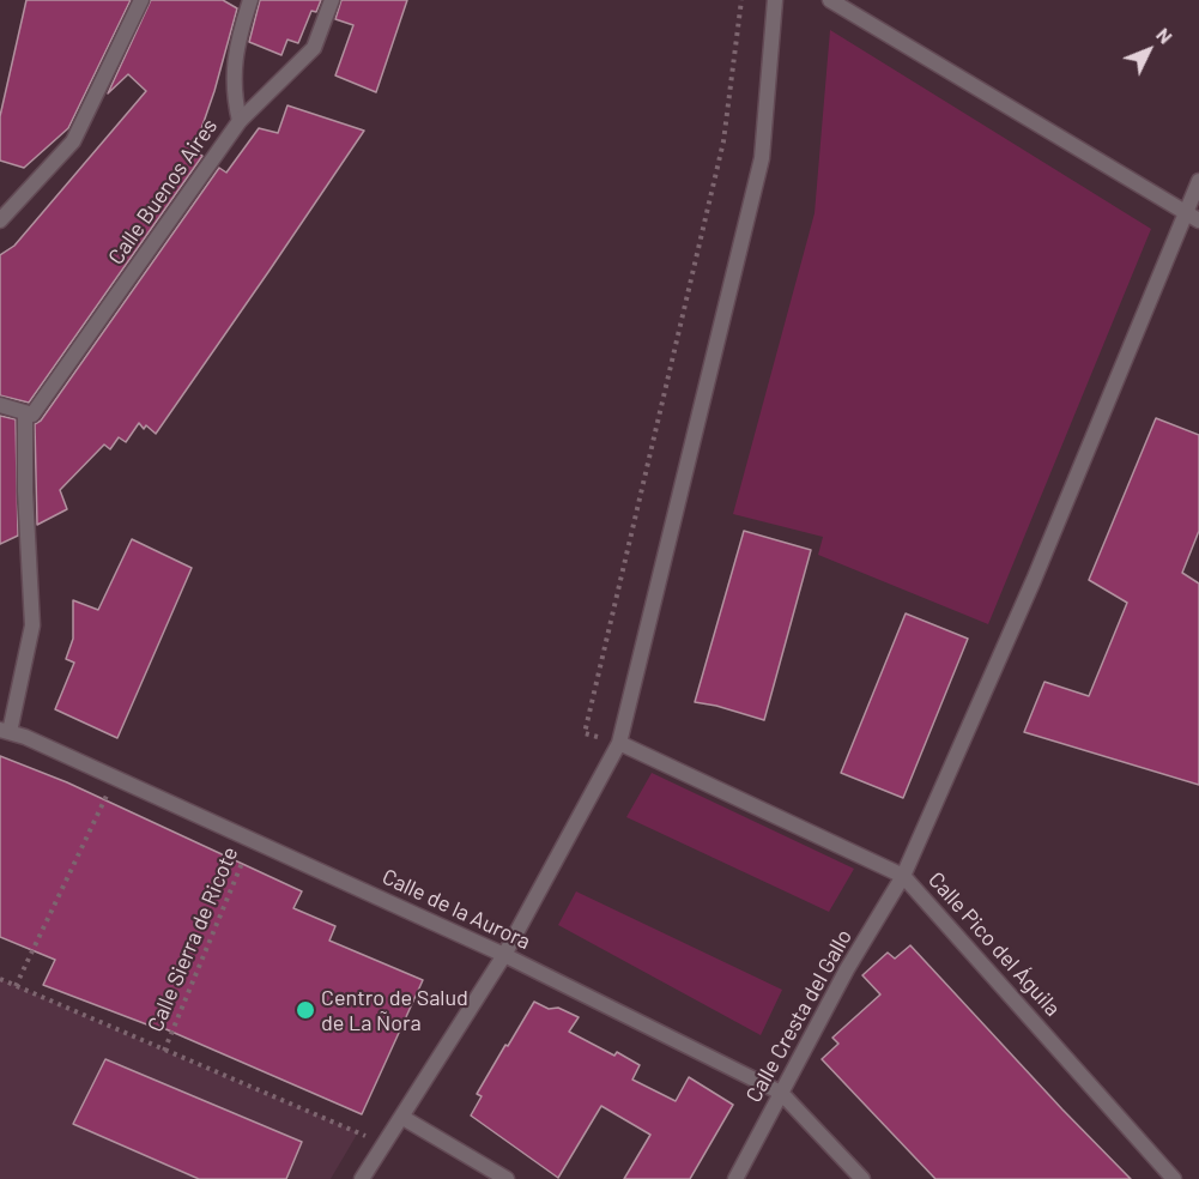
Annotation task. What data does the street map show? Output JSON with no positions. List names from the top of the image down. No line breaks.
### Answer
{"streets":{"street":["Calle Buenos Aires","Calle de la Aurora","Calle Pico del Águila","Calle Cresta del Gallo"],"path":["Calle Sierra de Ricote"]},"crossings":[["Calle de la Aurora","Calle Sierra de Ricote"],["Calle de la Aurora","Calle Cresta del Gallo"],["Calle Pico del Águila","Calle Cresta del Gallo"]],"places":["Centro de Salud de La Ñora"],"north":"top right"}
